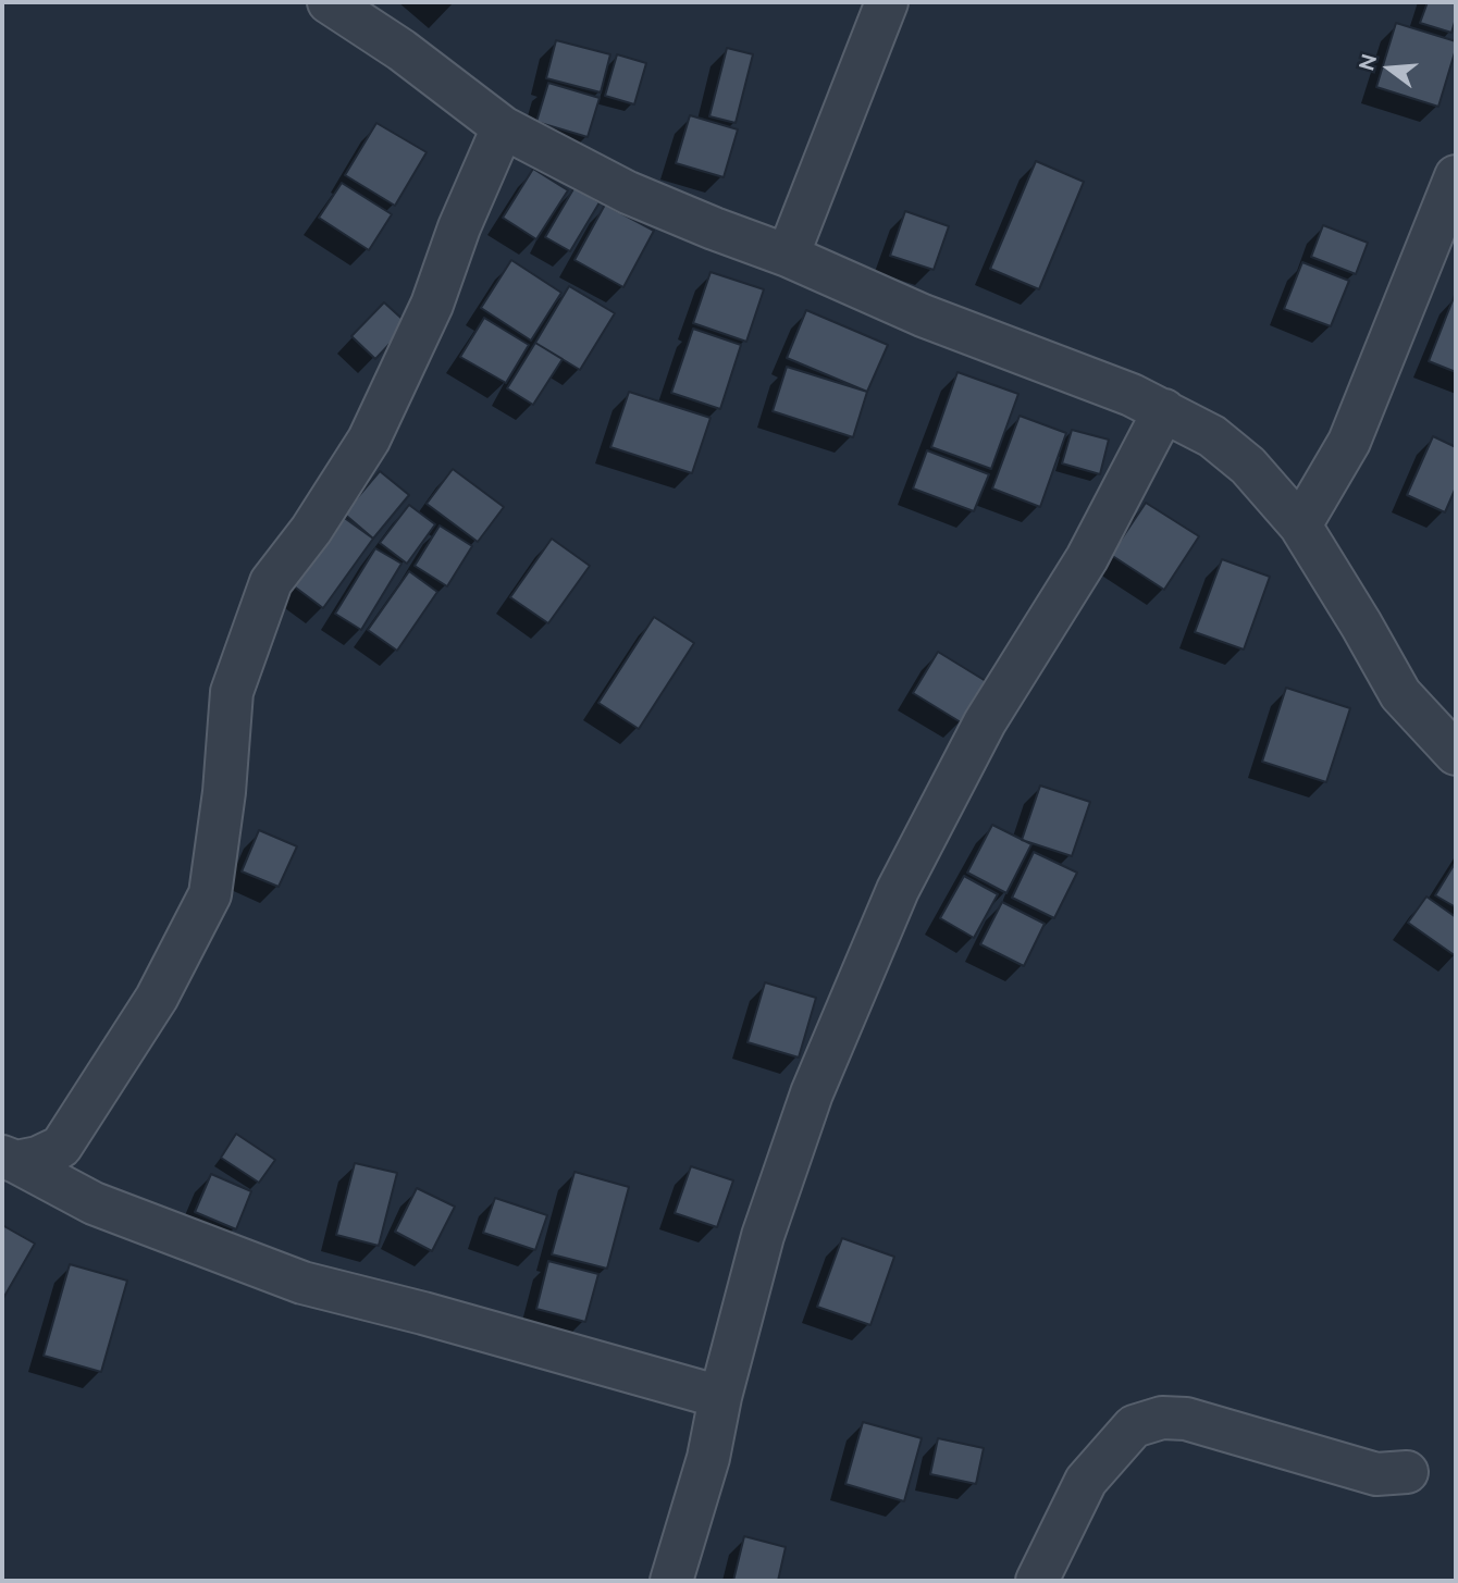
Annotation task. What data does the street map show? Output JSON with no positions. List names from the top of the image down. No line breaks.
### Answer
{"north":"left"}
